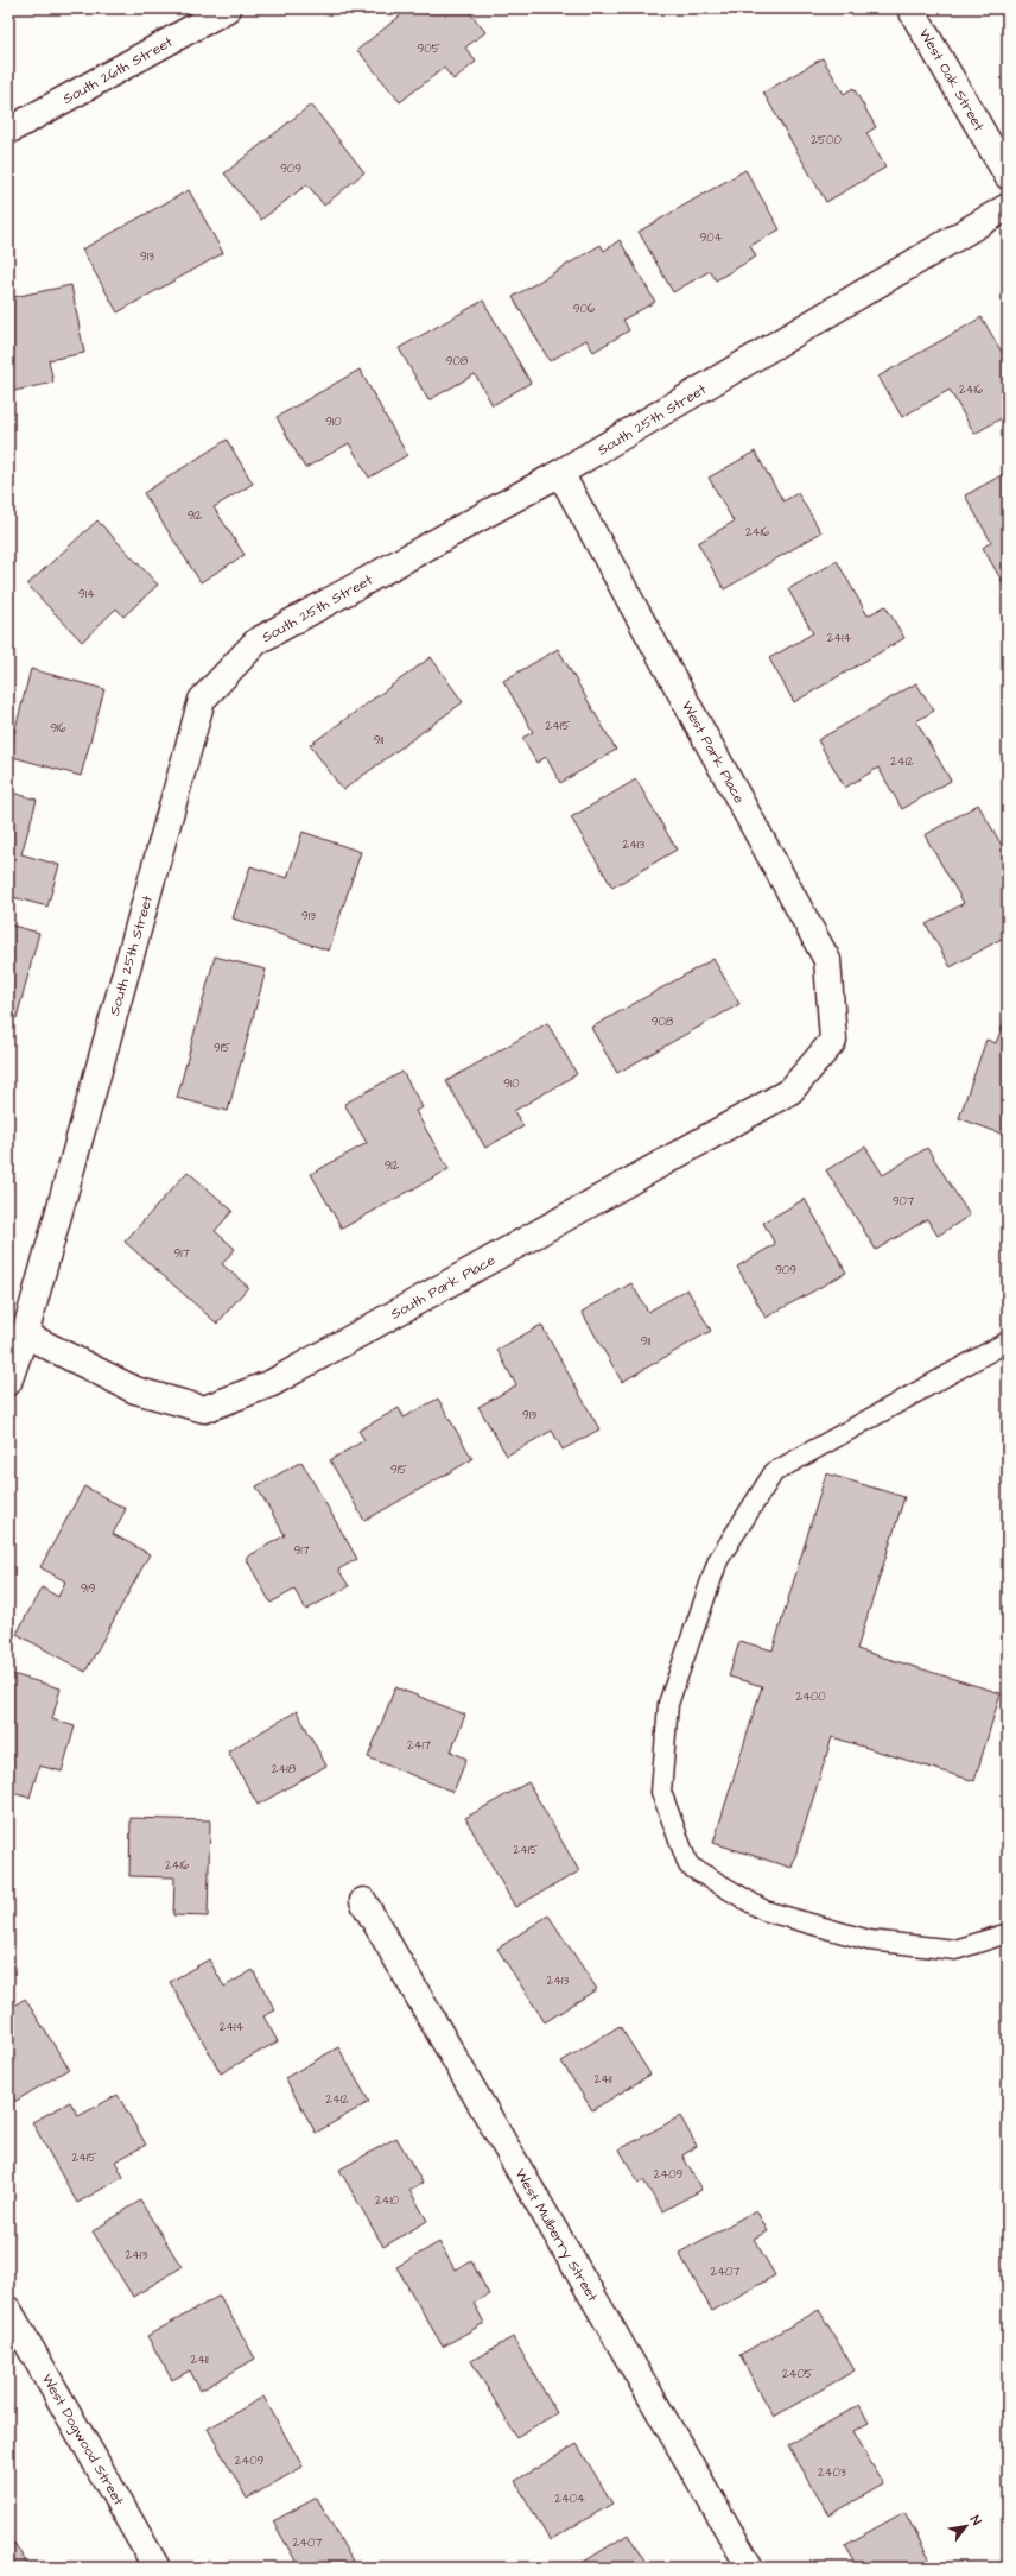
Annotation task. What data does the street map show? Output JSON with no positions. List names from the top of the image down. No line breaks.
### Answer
{"streets":{"street":["South 26th Street","West Oak Street","South 25th Street","West Park Place","South Park Place","West Mulberry Street","West Dogwood Street"]},"crossings":[["South 25th Street","West Park Place"],["South 25th Street","South Park Place"],["West Park Place","South Park Place"]],"house_numbers":["905","2500","909","904","913","906","908","2416","910","912","2416","914","2414","2415","916","911","2412","2413","913","908","915","910","912","907","917","909","911","913","915","917","919","2400","2417","2418","2415","2416","2413","2414","2411","2412","2415","2409","2410","2413","2407","2411","2405","2409","2403","2404","2407"],"north":"top right"}
